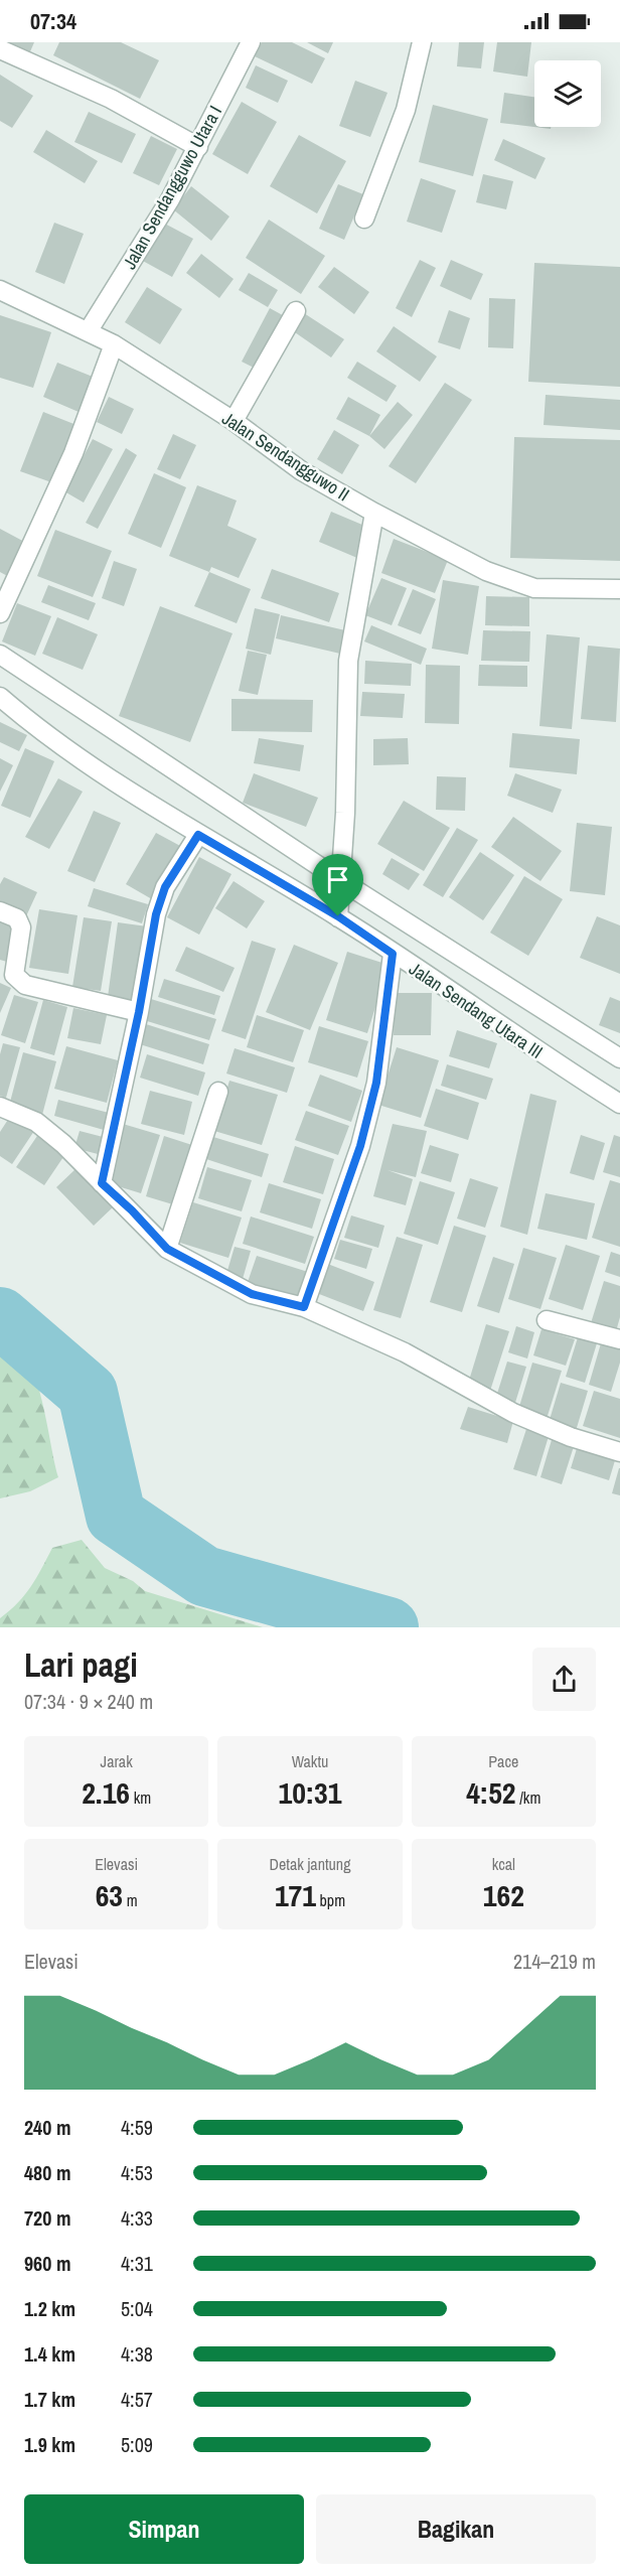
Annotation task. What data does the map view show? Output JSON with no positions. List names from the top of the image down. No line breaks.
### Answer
{"streets":{"street":["Jalan Sendangguwo Utara I","Jalan Sendangguwo II","Jalan Sendang Utara III"]},"crossings":[["Jalan Sendangguwo Utara I","Jalan Sendangguwo II"]],"page":{"status":"07:34","heading":["Lari pagi","07:34 · 9 × 240 m"],"stats":[["Jarak","2.16 km"],["Waktu","10:31"],["Pace","4:52 /km"],["Elevasi","63 m"],["Detak jantung","171 bpm"],["kcal","162"]],"chart":["Elevasi","214–219 m"],"list":[{"name":"240 m","note":"4:59"},{"name":"480 m","note":"4:53"},{"name":"720 m","note":"4:33"},{"name":"960 m","note":"4:31"},{"name":"1.2 km","note":"5:04"},{"name":"1.4 km","note":"4:38"},{"name":"1.7 km","note":"4:57"},{"name":"1.9 km","note":"5:09"}],"buttons":["Simpan","Bagikan"]}}
